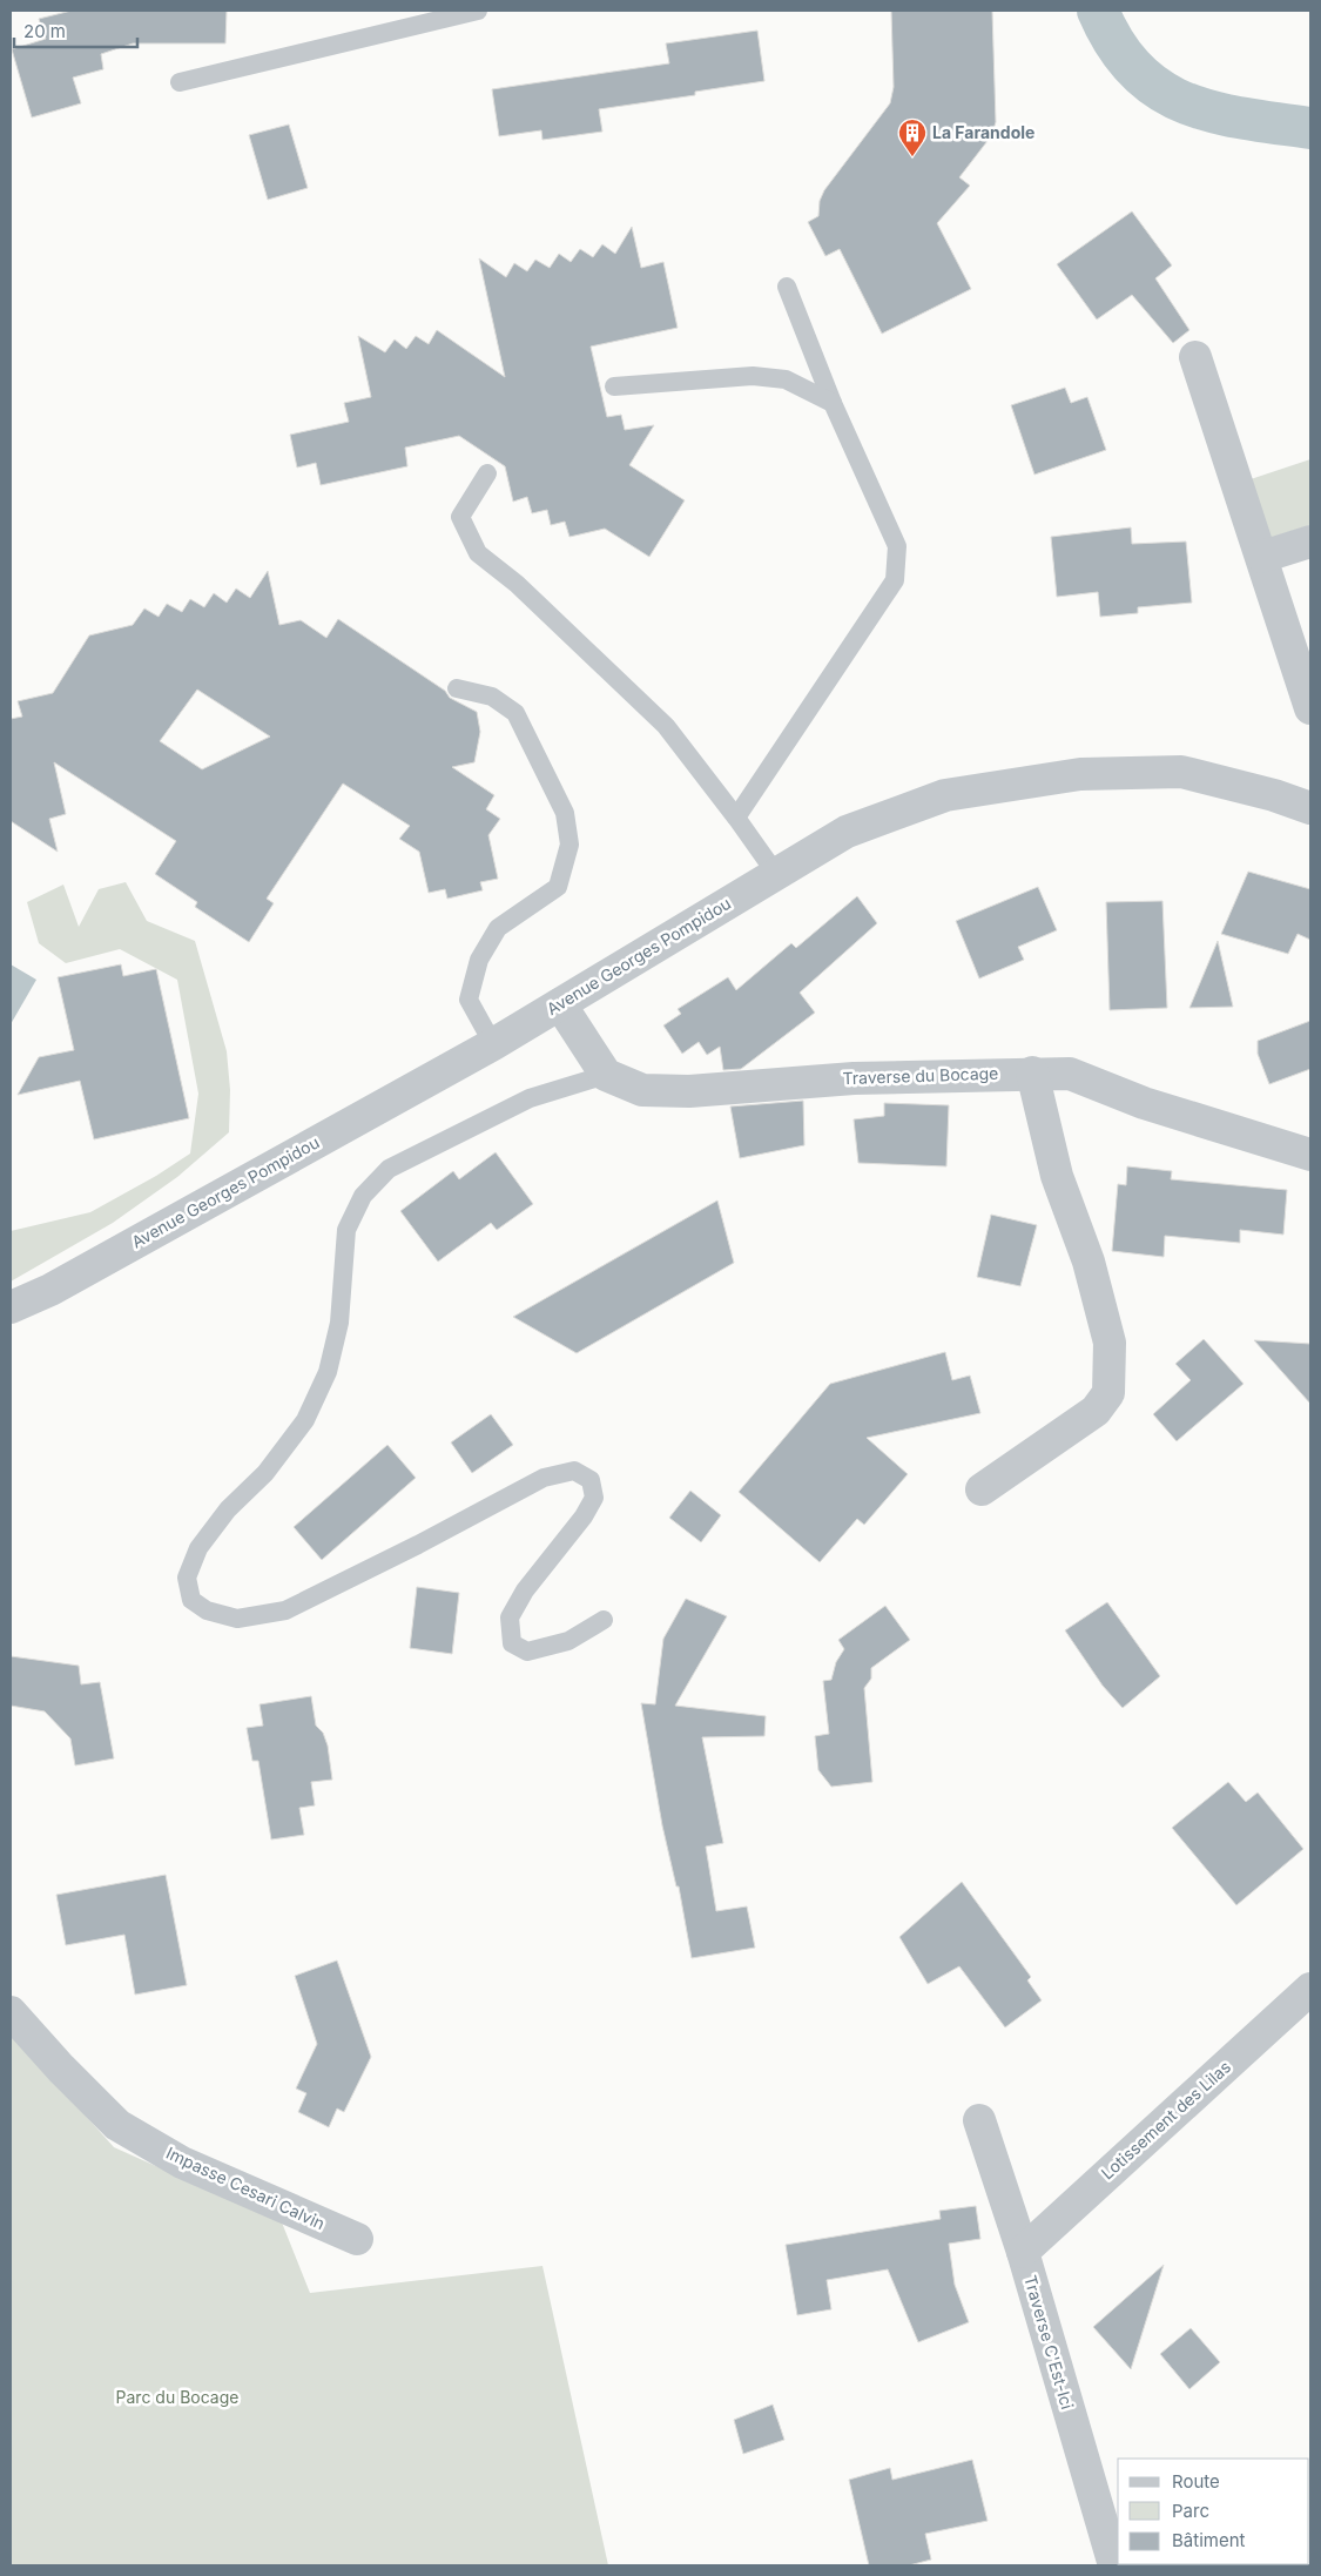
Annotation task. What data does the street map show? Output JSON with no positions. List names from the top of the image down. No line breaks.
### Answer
{"streets":{"street":["Avenue Georges Pompidou","Traverse du Bocage","Lotissement des Lilas","Impasse Cesari Calvin","Traverse C'Est-Ici"]},"crossings":[["Lotissement des Lilas","Traverse C'Est-Ici"]],"parks":["Parc du Bocage"],"places":{"building":["La Farandole"]},"legend":["Route","Parc","Bâtiment"],"scale_bar":"20 m"}
